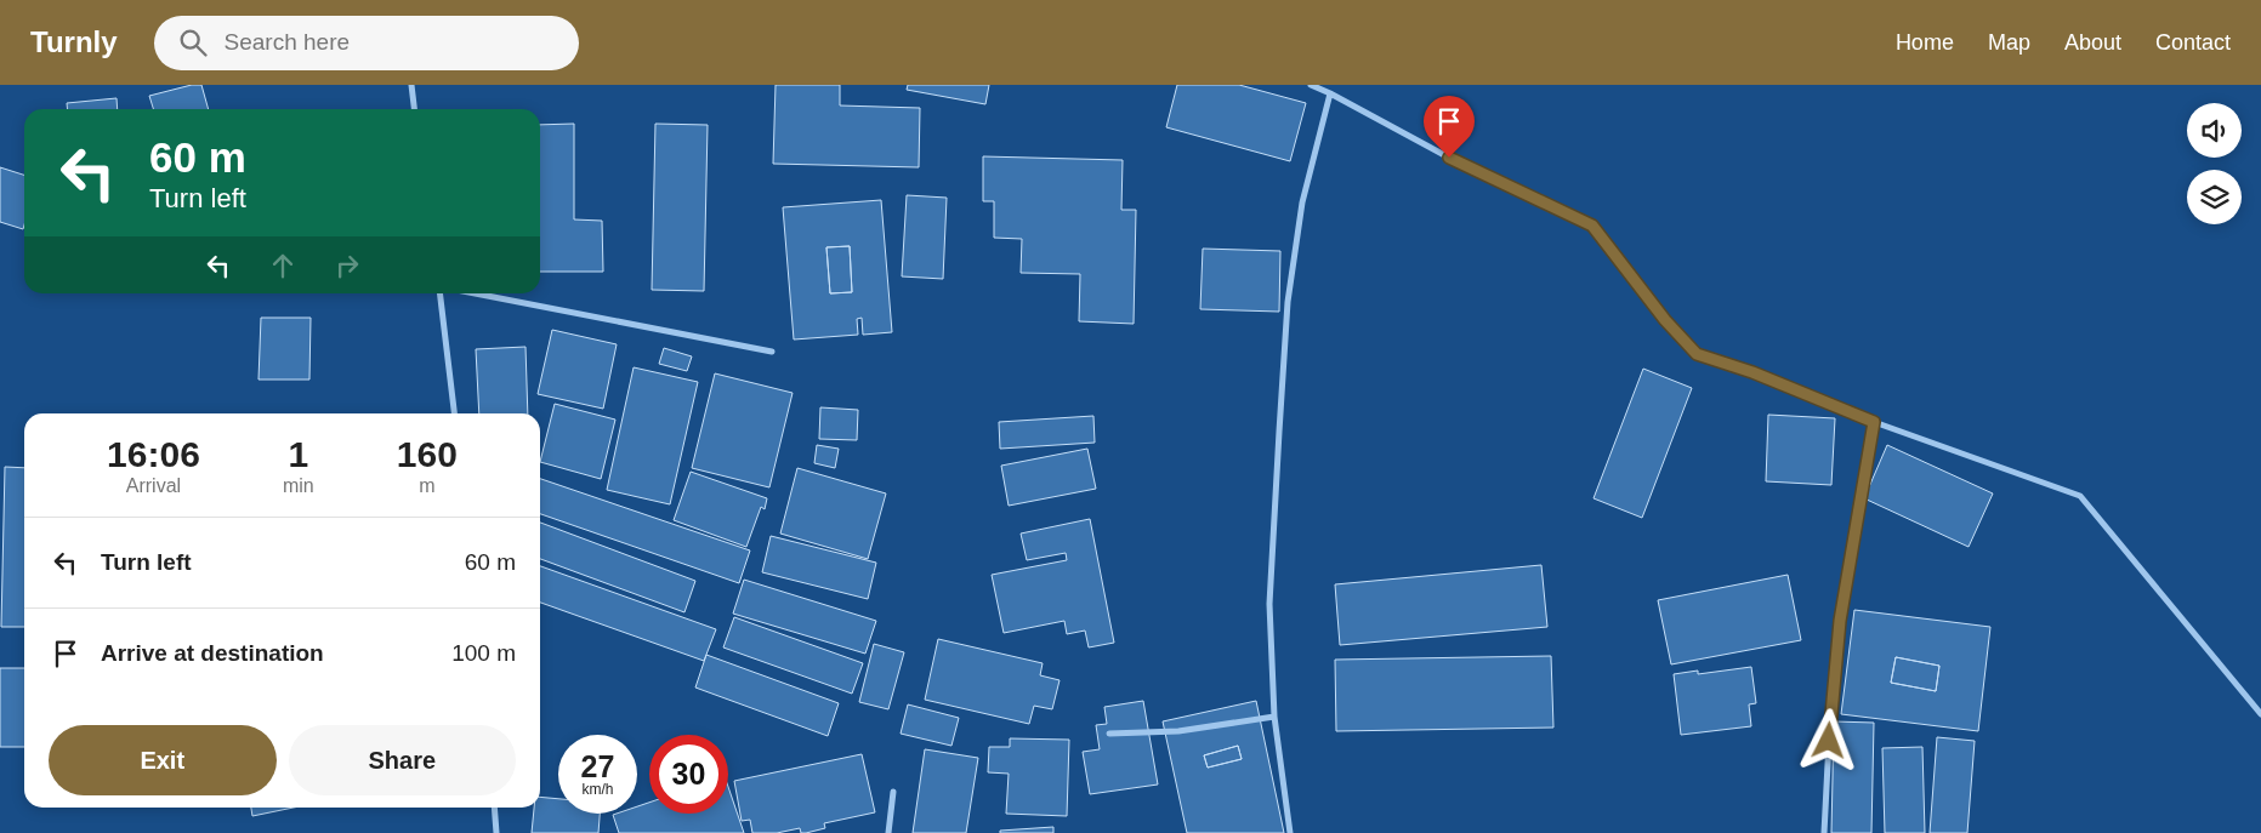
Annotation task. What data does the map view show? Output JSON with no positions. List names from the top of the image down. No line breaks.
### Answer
{"page":{"header":"Turnly","search":"Search here","nav":["Home","Map","About","Contact"],"turn":["60 m","Turn left"],"eta":["16:06","Arrival","1","min","160","m"],"list":[{"name":"Turn left","value":"60 m"},{"name":"Arrive at destination","value":"100 m"}],"buttons":["Exit","Share"],"speed":"27 km/h","limit":"30"}}
